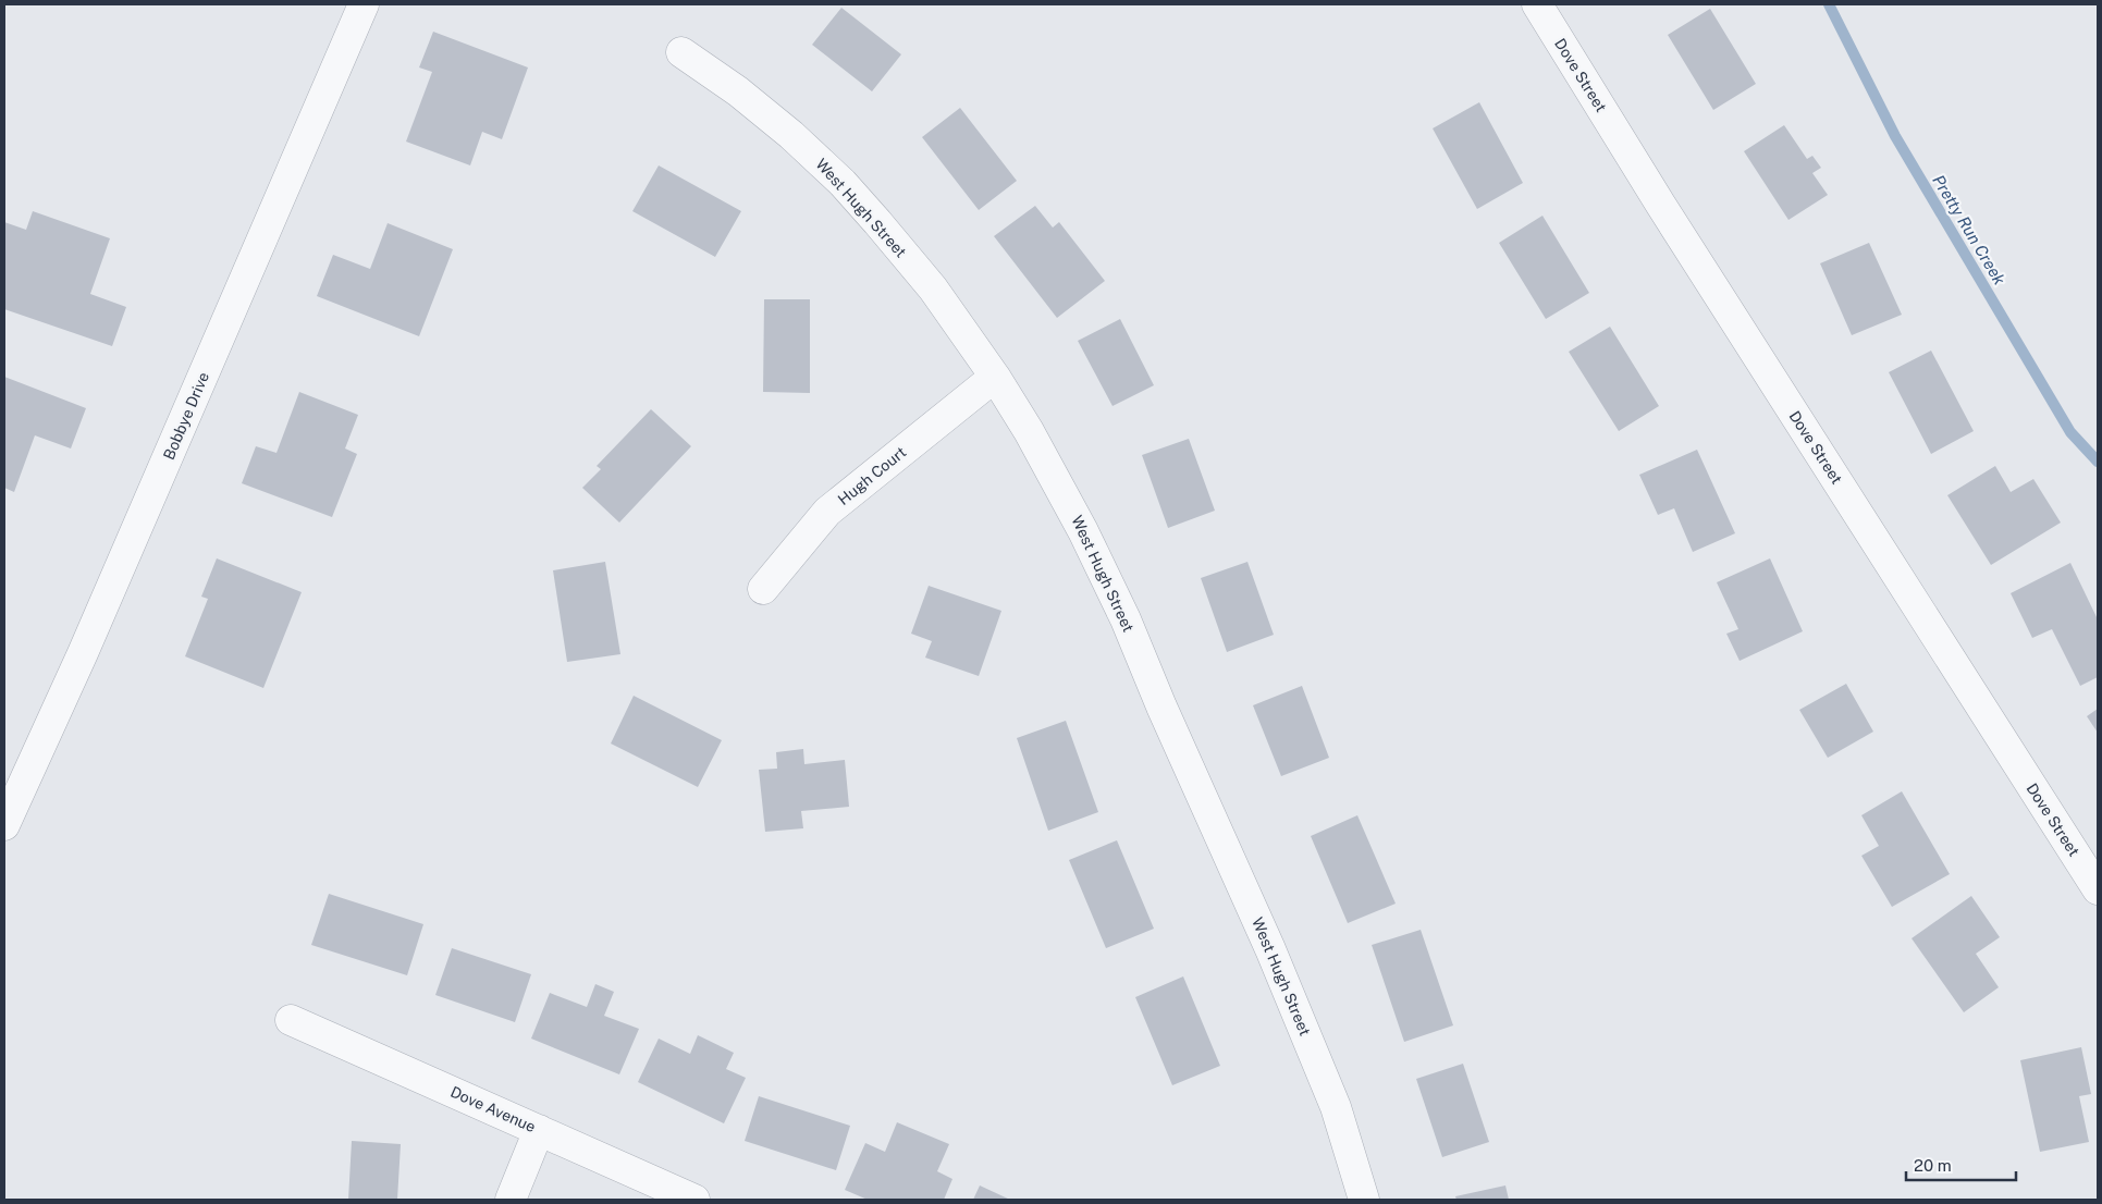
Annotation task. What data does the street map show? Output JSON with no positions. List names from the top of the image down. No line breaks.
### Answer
{"streets":{"street":["Dove Street","West Hugh Street","Bobbye Drive","Hugh Court","Dove Avenue"]},"crossings":[["West Hugh Street","Hugh Court"]],"water":["Pretty Run Creek"],"scale_bar":"20 m"}
